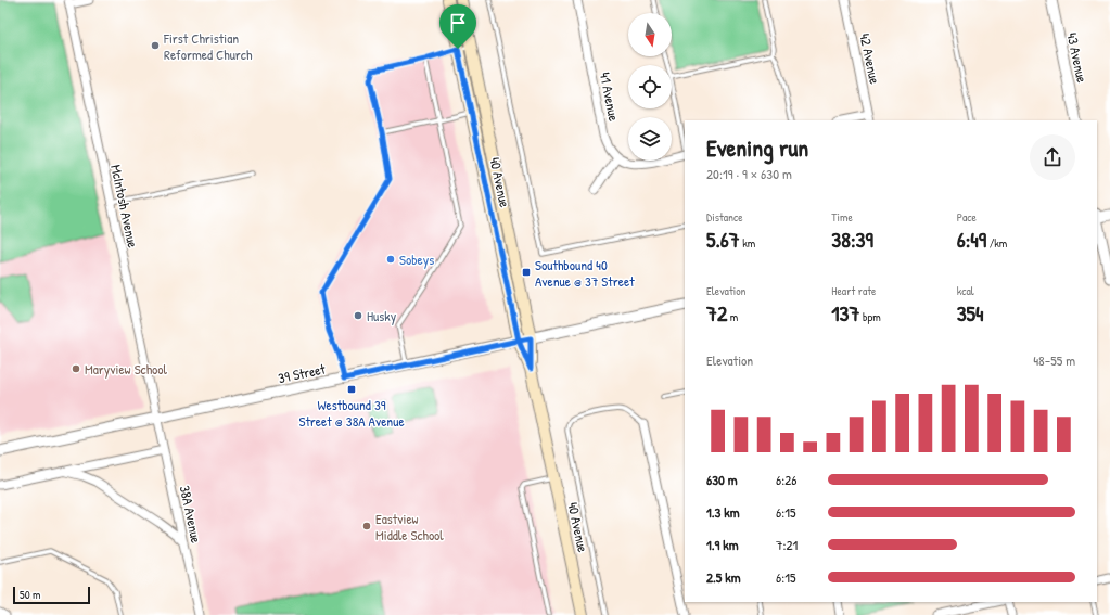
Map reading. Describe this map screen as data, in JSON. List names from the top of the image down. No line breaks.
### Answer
{"streets":{"main road":["40 Avenue"],"street":["43 Avenue","42 Avenue","41 Avenue","McIntosh Avenue","39 Street","38A Avenue"]},"crossings":[["40 Avenue","39 Street"],["McIntosh Avenue","39 Street"],["McIntosh Avenue","38A Avenue"],["39 Street","38A Avenue"]],"places":{"other":["First Christian Reformed Church","Sobeys","Husky","Maryview School","Eastview Middle School"],"transit":["Southbound 40 Avenue @ 37 Street","Westbound 39 Street @ 38A Avenue"]},"scale_bar":"50 m","north":"bottom","page":{"heading":["Evening run","20:19 · 9 × 630 m"],"stats":[["Distance","5.67 km"],["Time","38:39"],["Pace","6:49 /km"],["Elevation","72 m"],["Heart rate","137 bpm"],["kcal","354"]],"chart":["Elevation","48–55 m"],"list":[{"name":"630 m","note":"6:26"},{"name":"1.3 km","note":"6:15"},{"name":"1.9 km","note":"7:21"},{"name":"2.5 km","note":"6:15"}],"scale":"50 m"}}
